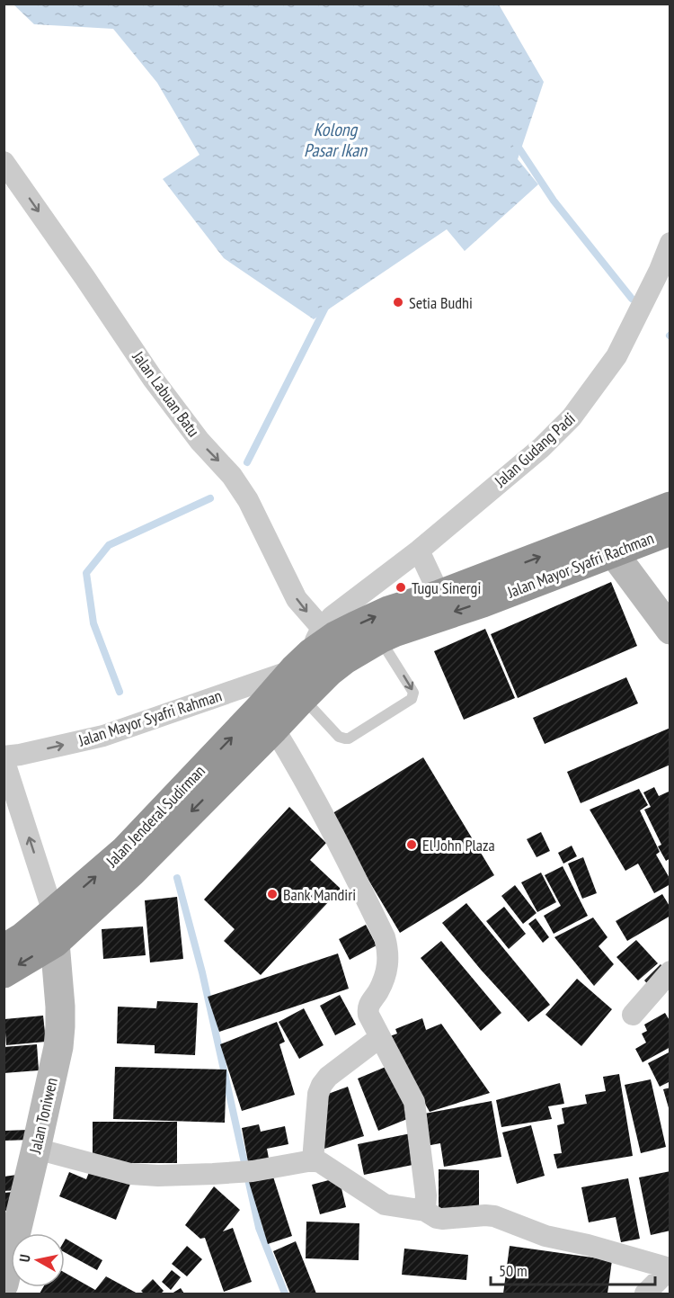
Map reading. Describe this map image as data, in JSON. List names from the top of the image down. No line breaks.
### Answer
{"streets":{"highway":["Jalan Mayor Syafri Rachman","Jalan Jenderal Sudirman"],"main road":["Jalan Toniwen"],"street":["Jalan Labuan Batu","Jalan Gudang Padi","Jalan Mayor Syafri Rahman"]},"crossings":[["Jalan Labuan Batu","Jalan Gudang Padi"],["Jalan Labuan Batu","Jalan Mayor Syafri Rachman"],["Jalan Labuan Batu","Jalan Mayor Syafri Rahman"],["Jalan Labuan Batu","Jalan Jenderal Sudirman"],["Jalan Gudang Padi","Jalan Mayor Syafri Rachman"],["Jalan Gudang Padi","Jalan Mayor Syafri Rahman"],["Jalan Gudang Padi","Jalan Jenderal Sudirman"],["Jalan Mayor Syafri Rachman","Jalan Mayor Syafri Rahman"],["Jalan Mayor Syafri Rachman","Jalan Jenderal Sudirman"],["Jalan Mayor Syafri Rahman","Jalan Jenderal Sudirman"],["Jalan Jenderal Sudirman","Jalan Toniwen"]],"one_way":["Jalan Labuan Batu","Jalan Mayor Syafri Rahman"],"water":["Kolong Pasar Ikan"],"places":["Setia Budhi","Tugu Sinergi","El John Plaza","Bank Mandiri"],"scale_bar":"50 m","north":"left"}
